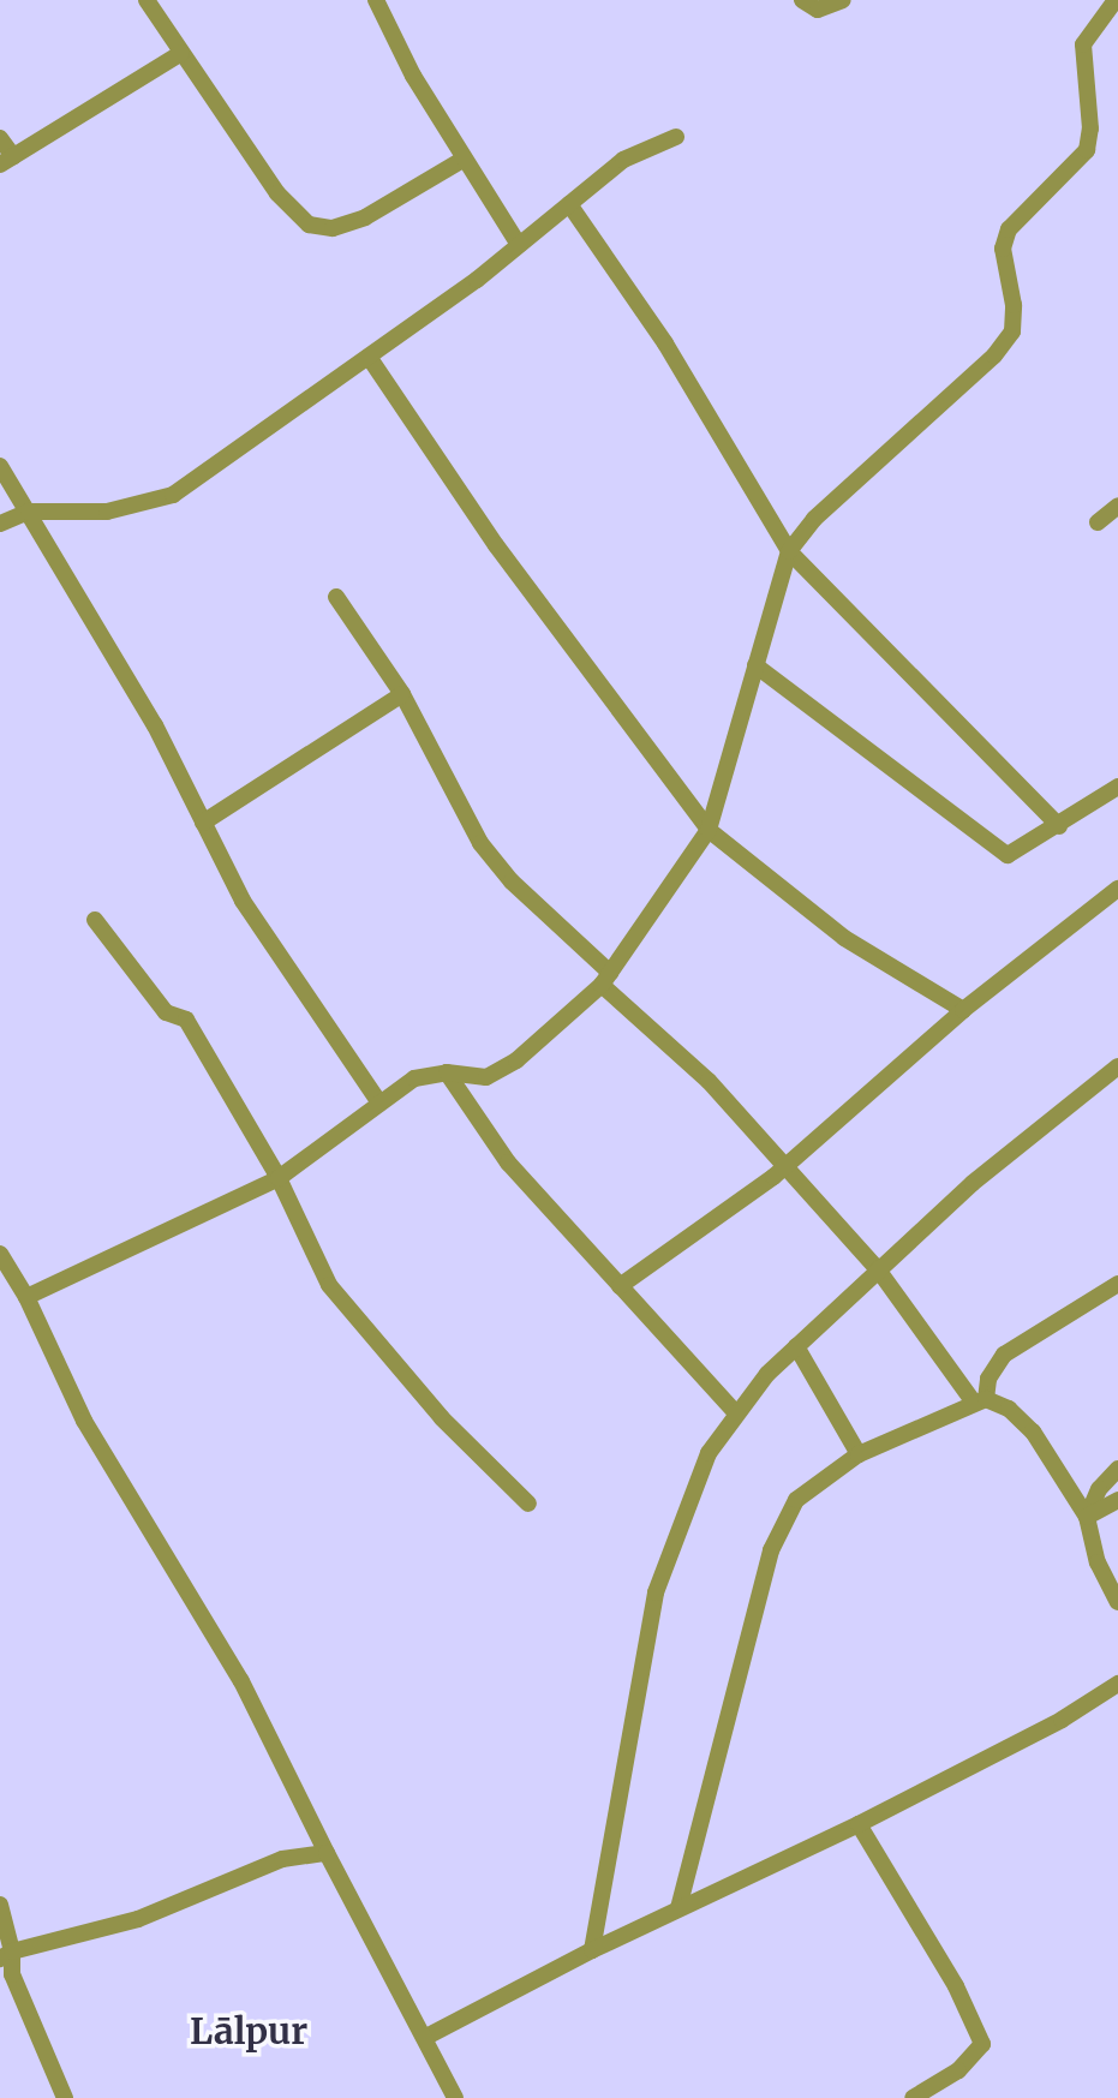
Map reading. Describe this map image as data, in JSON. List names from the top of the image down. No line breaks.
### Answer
{"districts":["Lālpur"]}
